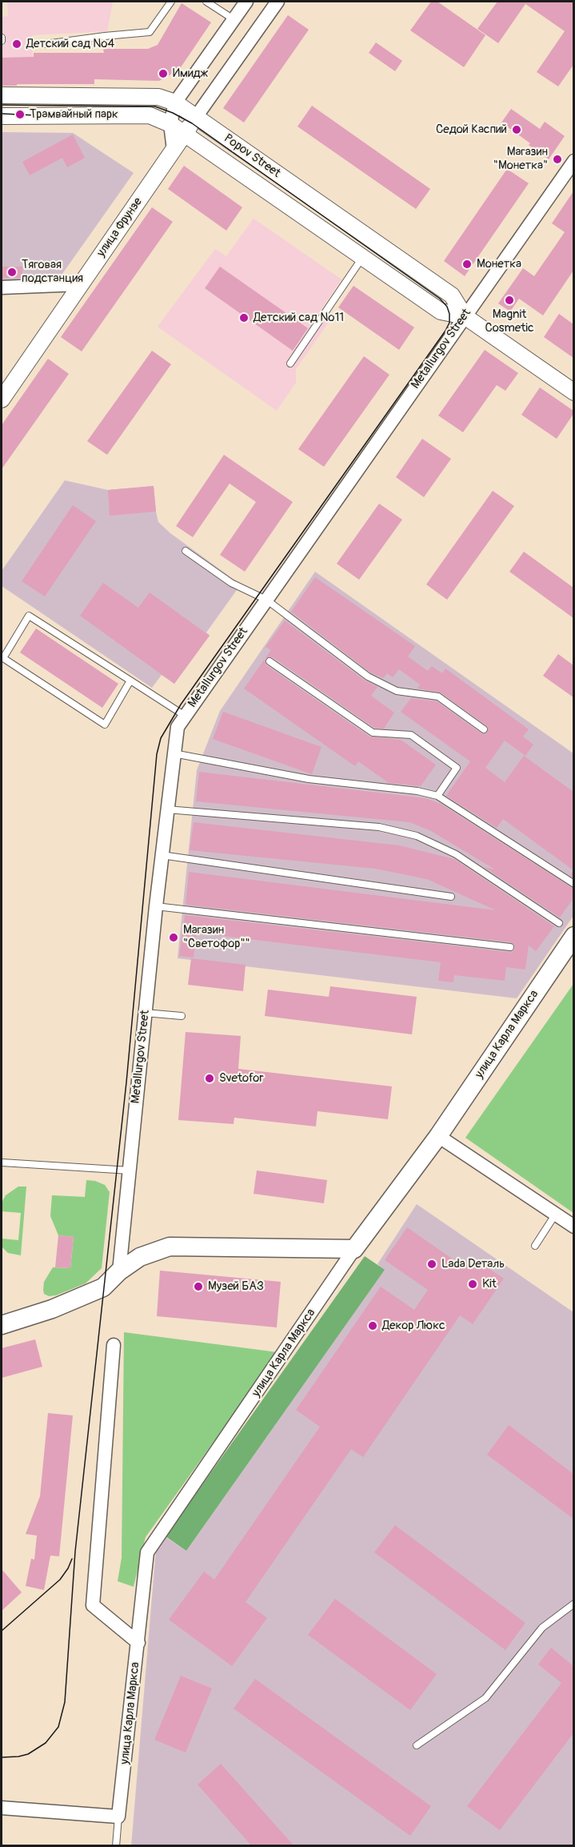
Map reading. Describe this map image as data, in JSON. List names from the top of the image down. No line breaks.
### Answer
{"streets":{"main road":["улица Карла Маркса"],"street":["Popov Street","улица Фрунзе","Metallurgov Street"]},"crossings":[["Popov Street","улица Фрунзе"],["Popov Street","Metallurgov Street"]],"places":["Детский сад №4","Имидж","Трамвайный парк","Седой Каспий","Магазин \"Монетка\"","Монетка","Тяговая подстанция","Magnit Cosmetic","Детский сад №11","Магазин \"Светофор\"\"","Svetofor","Lada Dеталь","Kit","Музей БАЗ","Декор Люкс"]}
